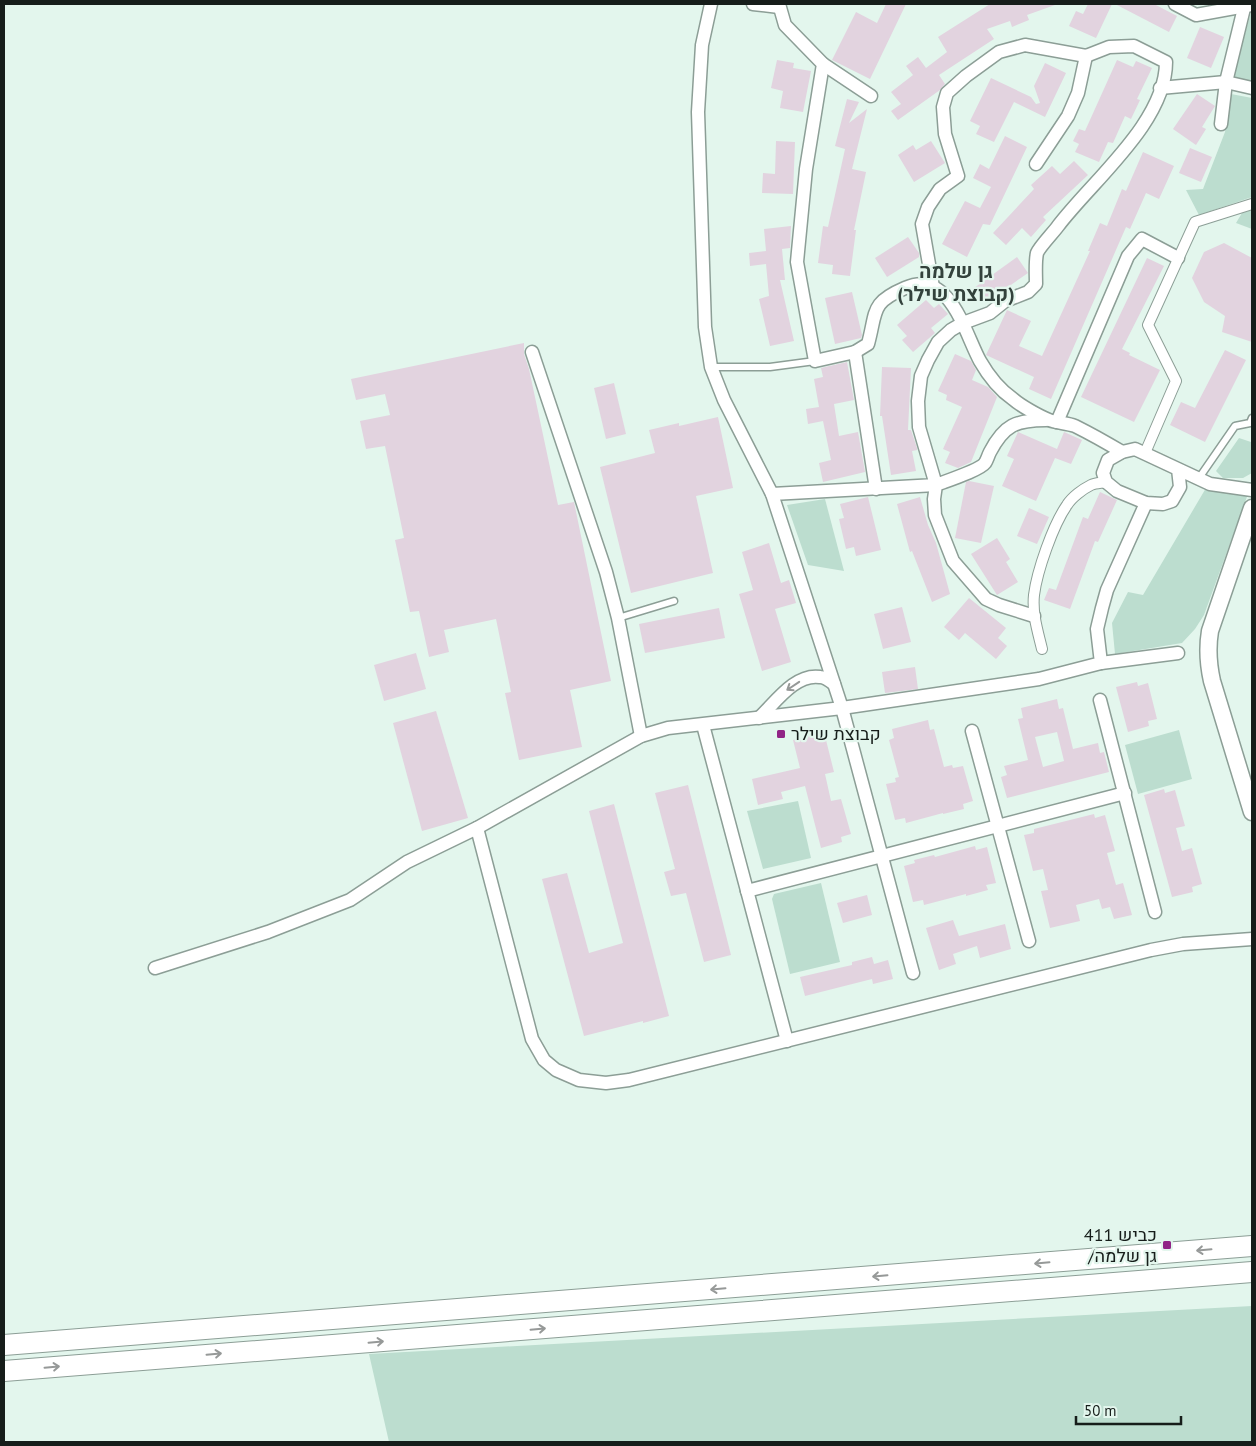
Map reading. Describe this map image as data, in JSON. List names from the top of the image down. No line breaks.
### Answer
{"districts":["גן שלמה (קבוצת שילר)"],"places":{"transit":["קבוצת שילר","כביש 411 /גן שלמה"]},"scale_bar":"50 m"}
